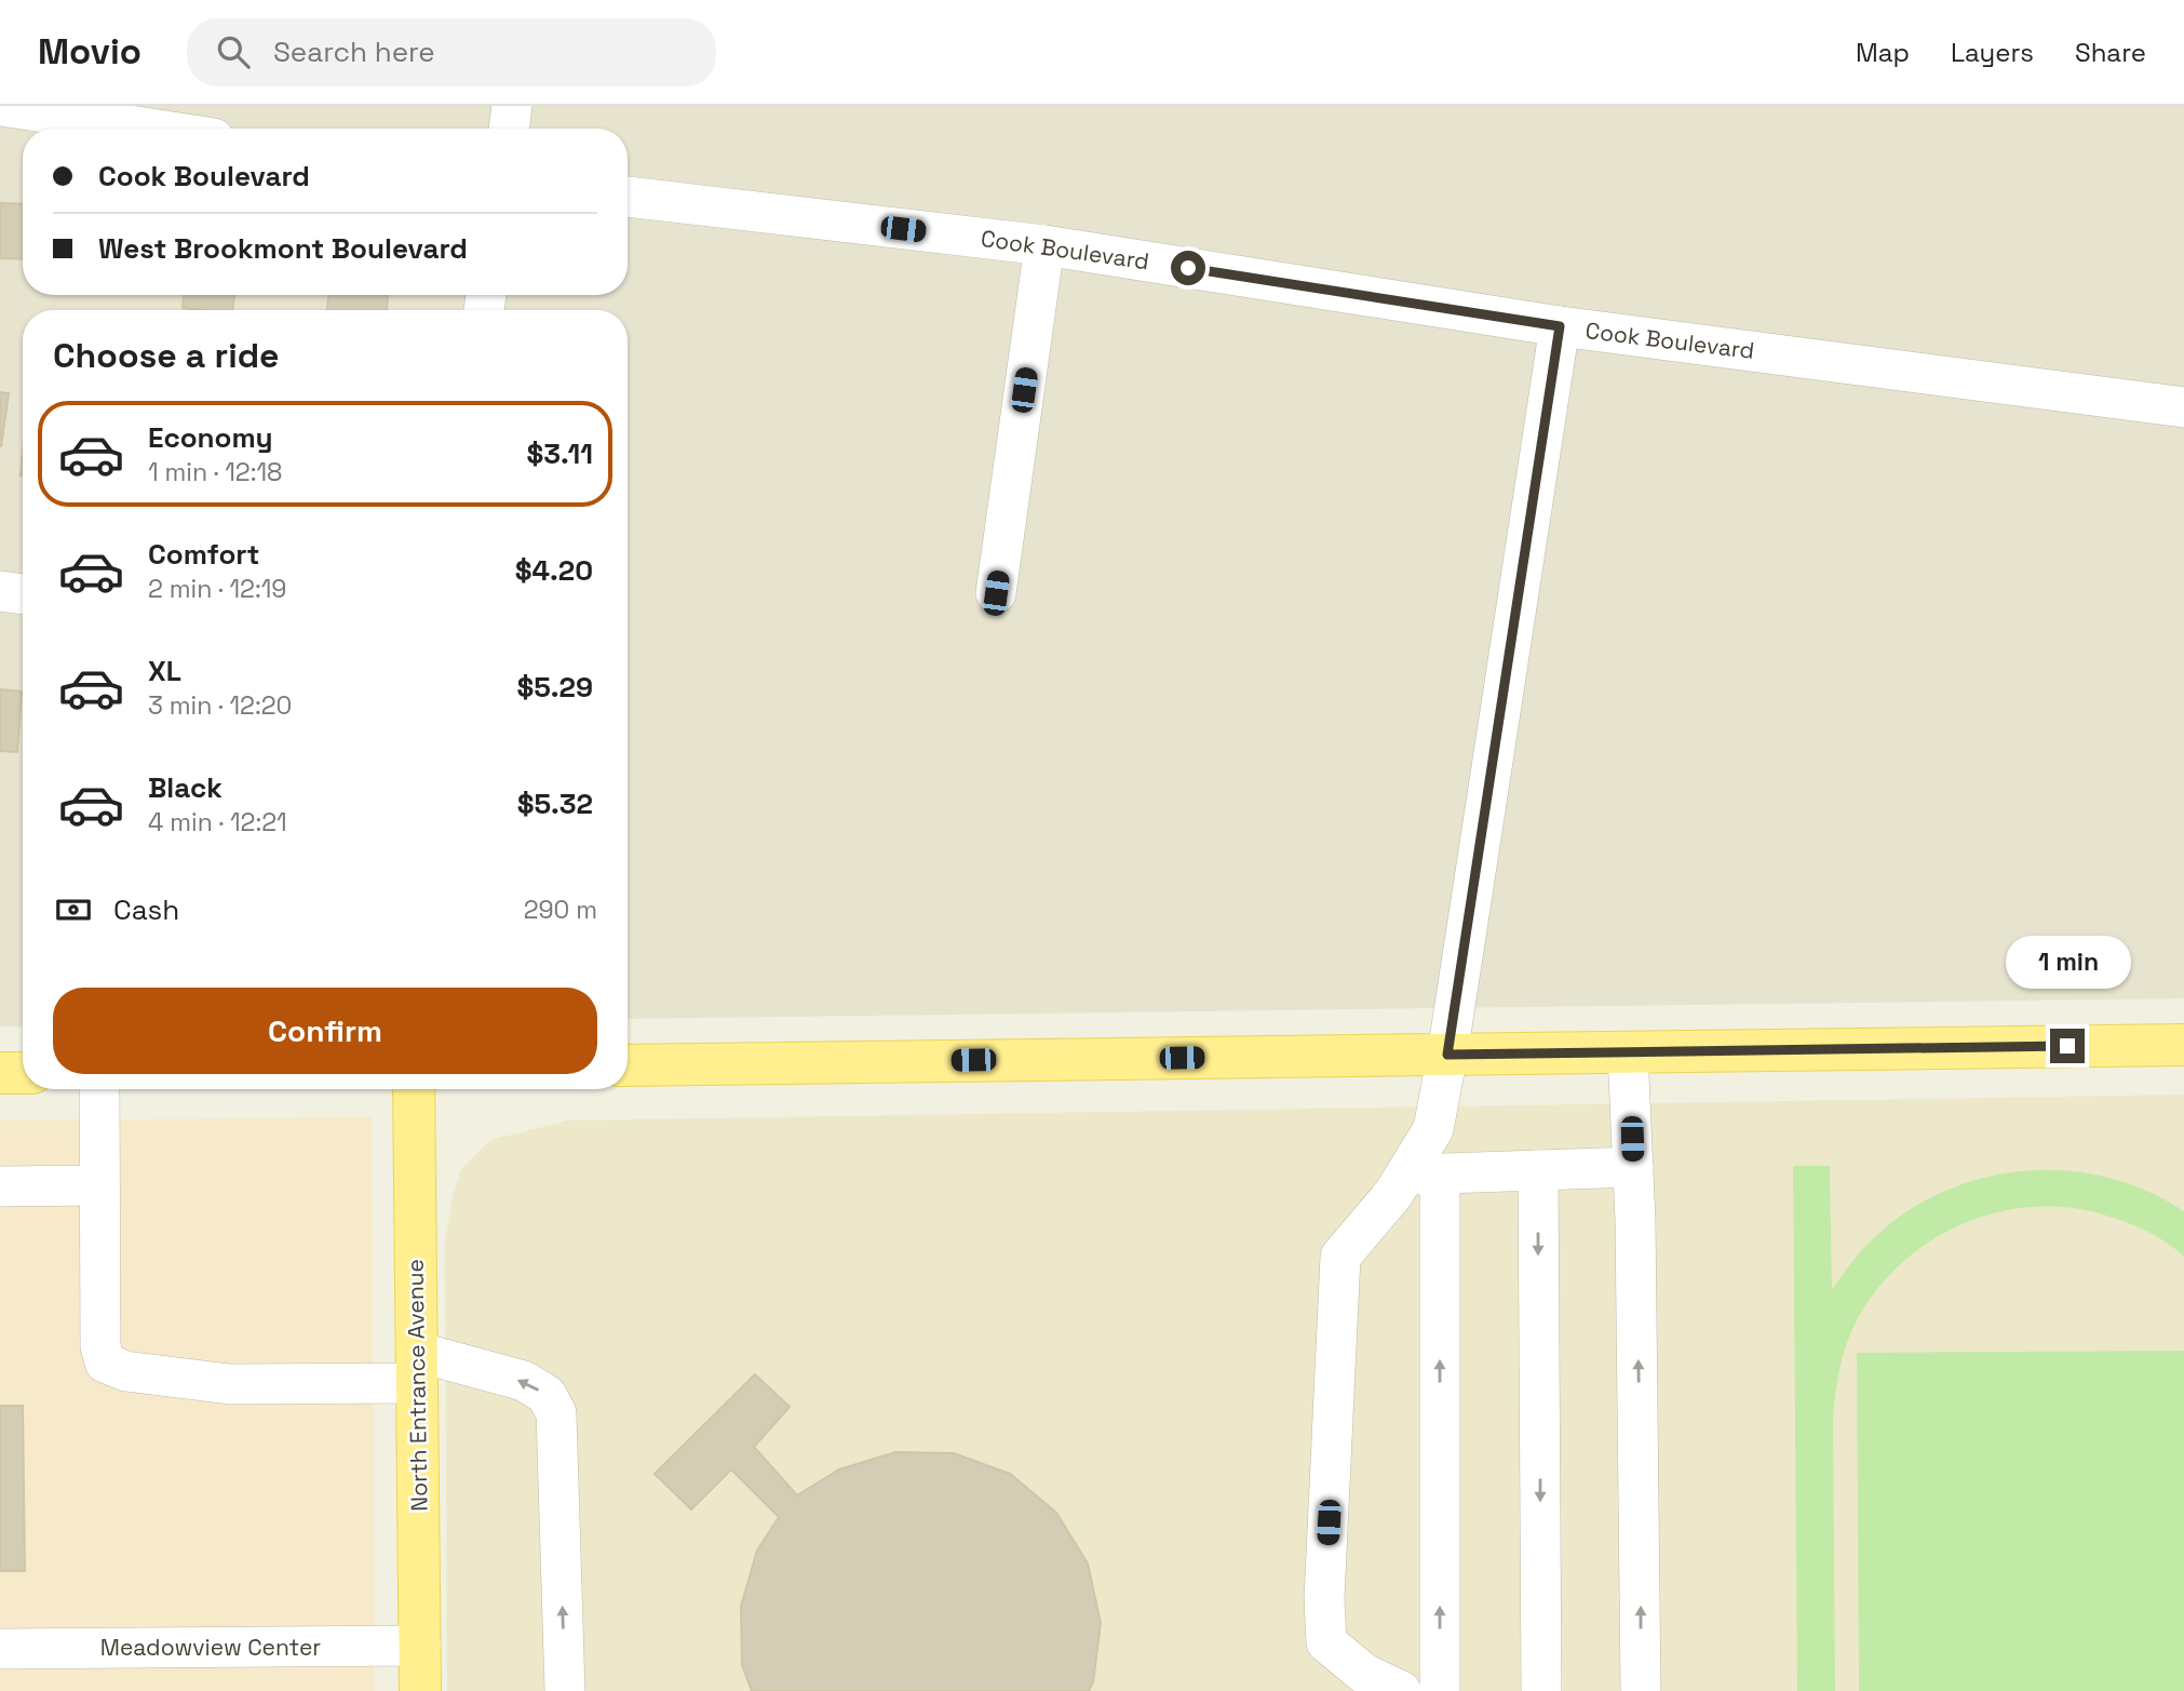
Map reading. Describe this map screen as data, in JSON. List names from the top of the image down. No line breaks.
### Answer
{"streets":{"main road":["North Entrance Avenue"],"street":["Cook Boulevard","Meadowview Center"]},"crossings":[["North Entrance Avenue","Meadowview Center"]],"page":{"header":"Movio","search":"Search here","nav":["Map","Layers","Share"],"banner":["Cook Boulevard","West Brookmont Boulevard"],"heading":"Choose a ride","list":[{"name":"Economy","note":"1 min · 12:18","value":"$3.11"},{"name":"Comfort","note":"2 min · 12:19","value":"$4.20"},{"name":"XL","note":"3 min · 12:20","value":"$5.29"},{"name":"Black","note":"4 min · 12:21","value":"$5.32"}],"pay":["Cash","290 m"],"bubble":"1 min","buttons":"Confirm"}}
